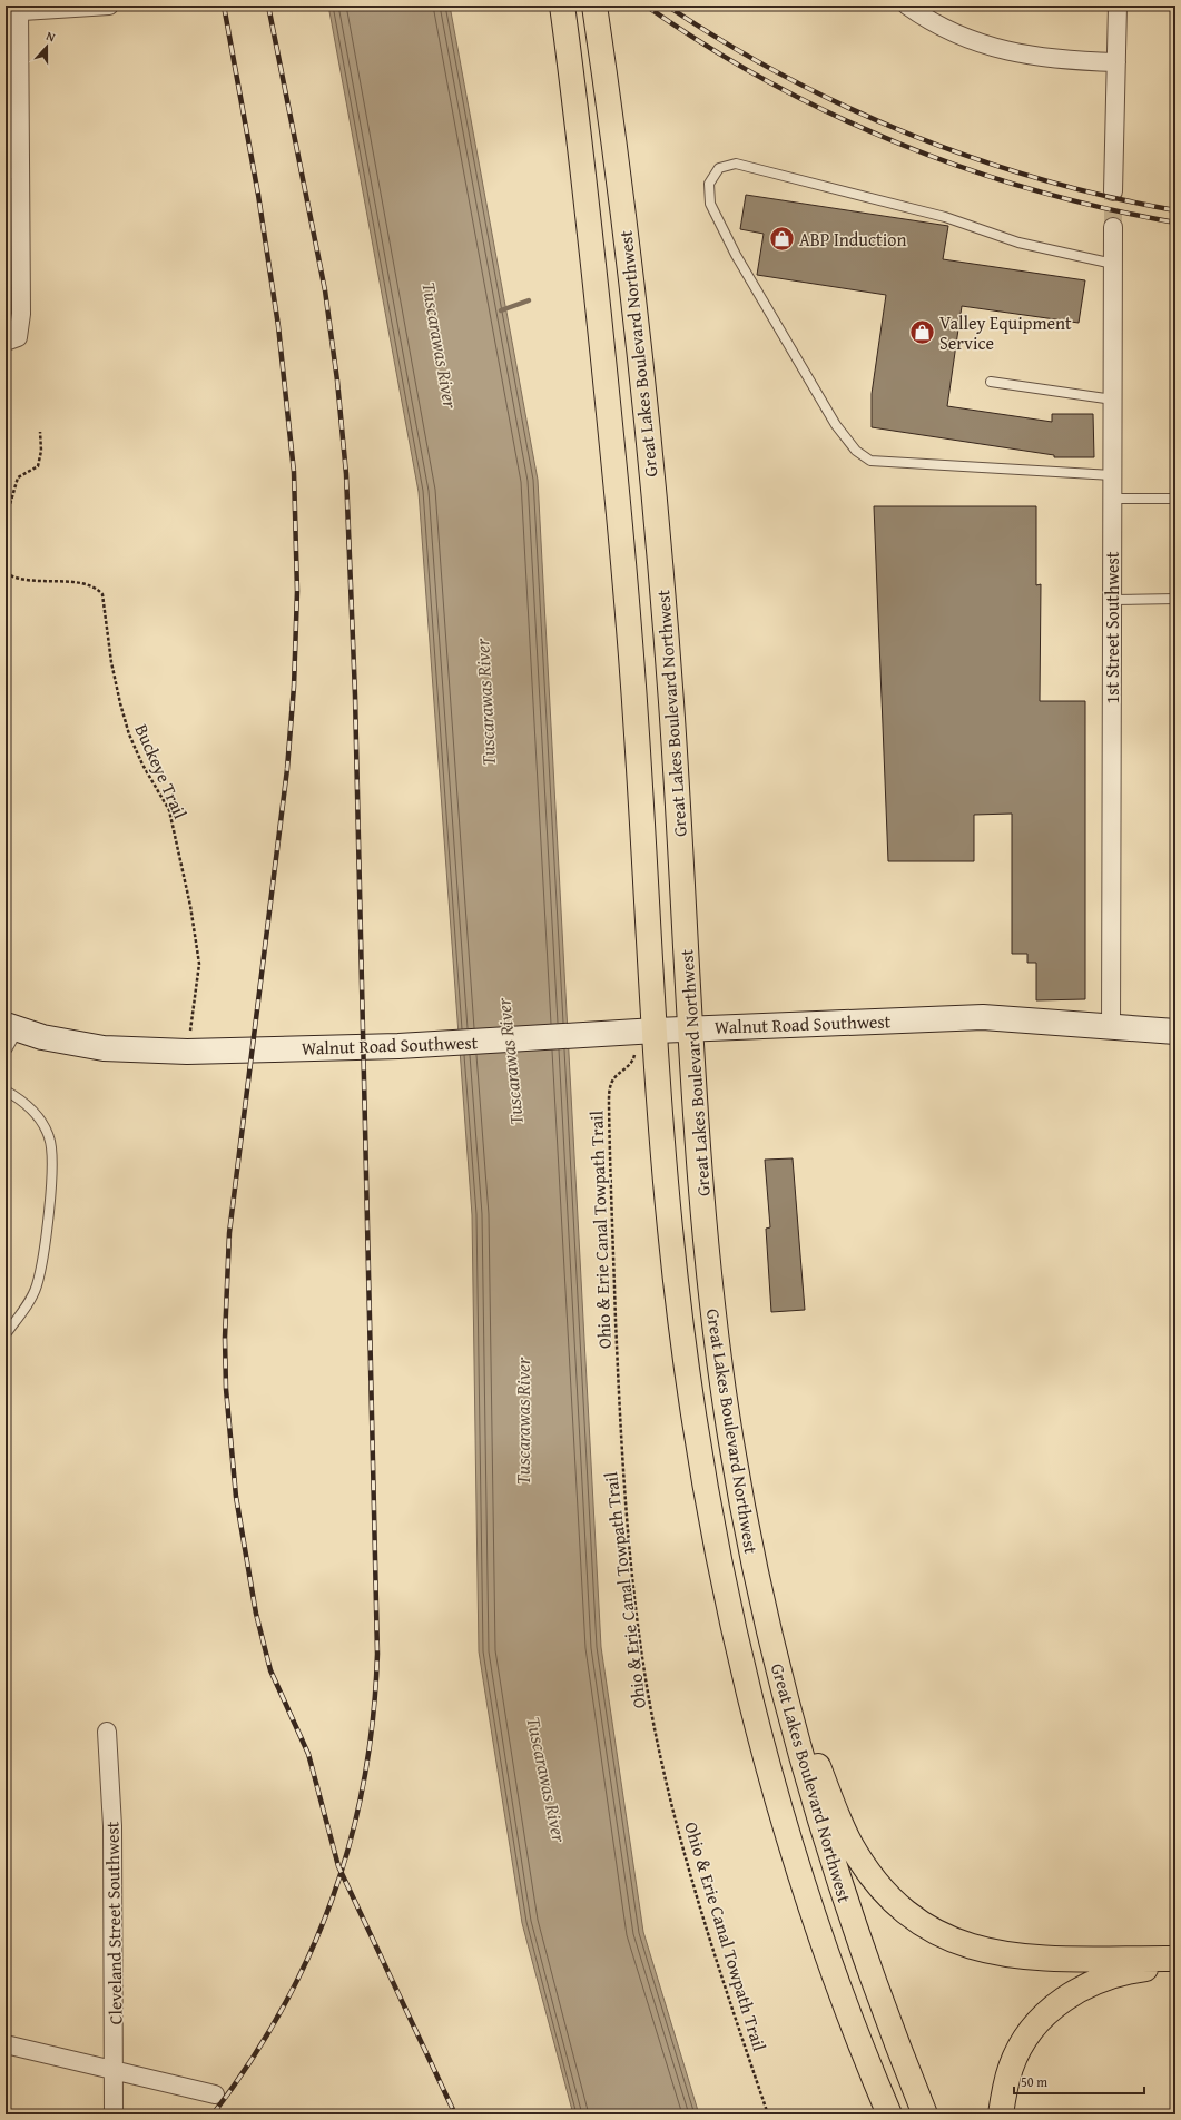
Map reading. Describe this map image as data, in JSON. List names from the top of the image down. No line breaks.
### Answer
{"streets":{"highway":["Great Lakes Boulevard Northwest"],"street":["1st Street Southwest","Walnut Road Southwest","Cleveland Street Southwest"],"path":["Buckeye Trail","Ohio & Erie Canal Towpath Trail"]},"crossings":[["Great Lakes Boulevard Northwest","Walnut Road Southwest"],["1st Street Southwest","Walnut Road Southwest"]],"water":["Tuscarawas River"],"places":{"shop":["ABP Induction","Valley Equipment Service"]},"scale_bar":"50 m","north":"top"}
